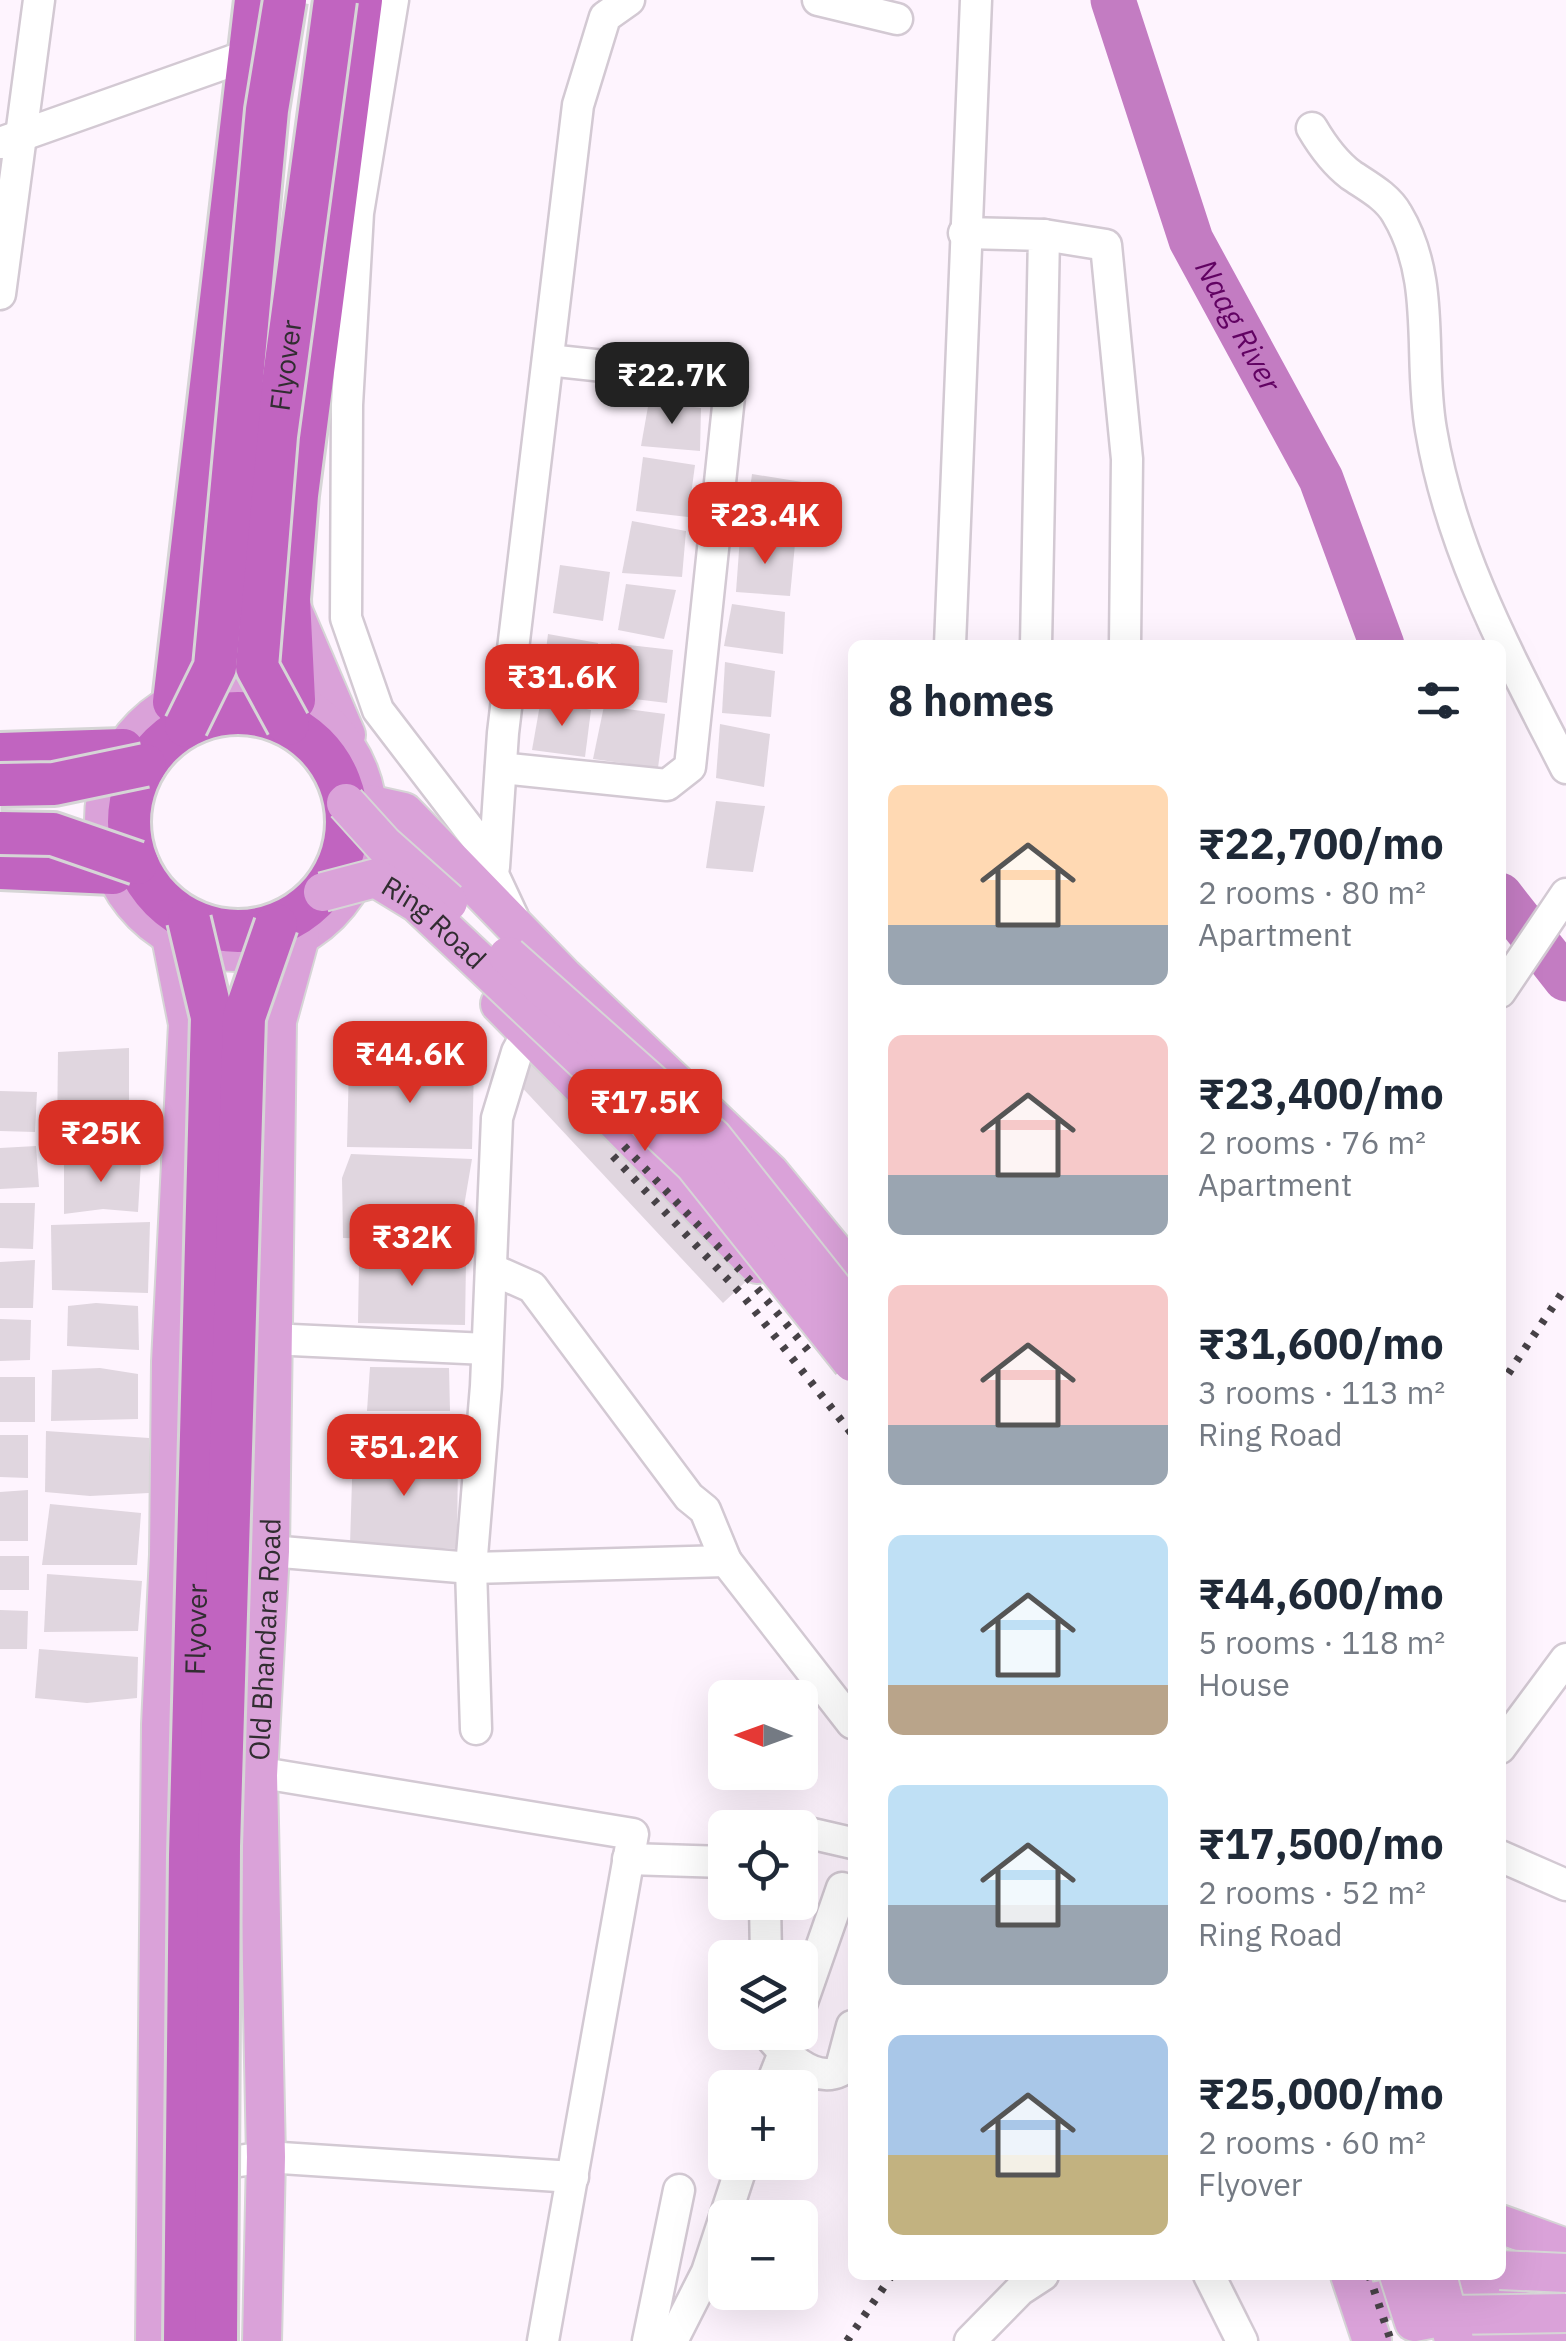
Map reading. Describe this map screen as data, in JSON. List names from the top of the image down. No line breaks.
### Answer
{"streets":{"highway":["Flyover"],"main road":["Ring Road","Old Bhandara Road"]},"crossings":[["Flyover","Ring Road"],["Flyover","Old Bhandara Road"],["Ring Road","Old Bhandara Road"]],"water":["Naag River"],"north":"left","page":{"price":["₹22.7K","₹23.4K","₹31.6K","₹44.6K","₹17.5K","₹25K","₹32K","₹51.2K"],"heading":"8 homes","list":[{"name":"₹22,700/mo","note":"2 rooms · 80 m² · Apartment"},{"name":"₹23,400/mo","note":"2 rooms · 76 m² · Apartment"},{"name":"₹31,600/mo","note":"3 rooms · 113 m² · Ring Road"},{"name":"₹44,600/mo","note":"5 rooms · 118 m² · House"},{"name":"₹17,500/mo","note":"2 rooms · 52 m² · Ring Road"},{"name":"₹25,000/mo","note":"2 rooms · 60 m² · Flyover"}],"map_buttons":["+","−"]}}
